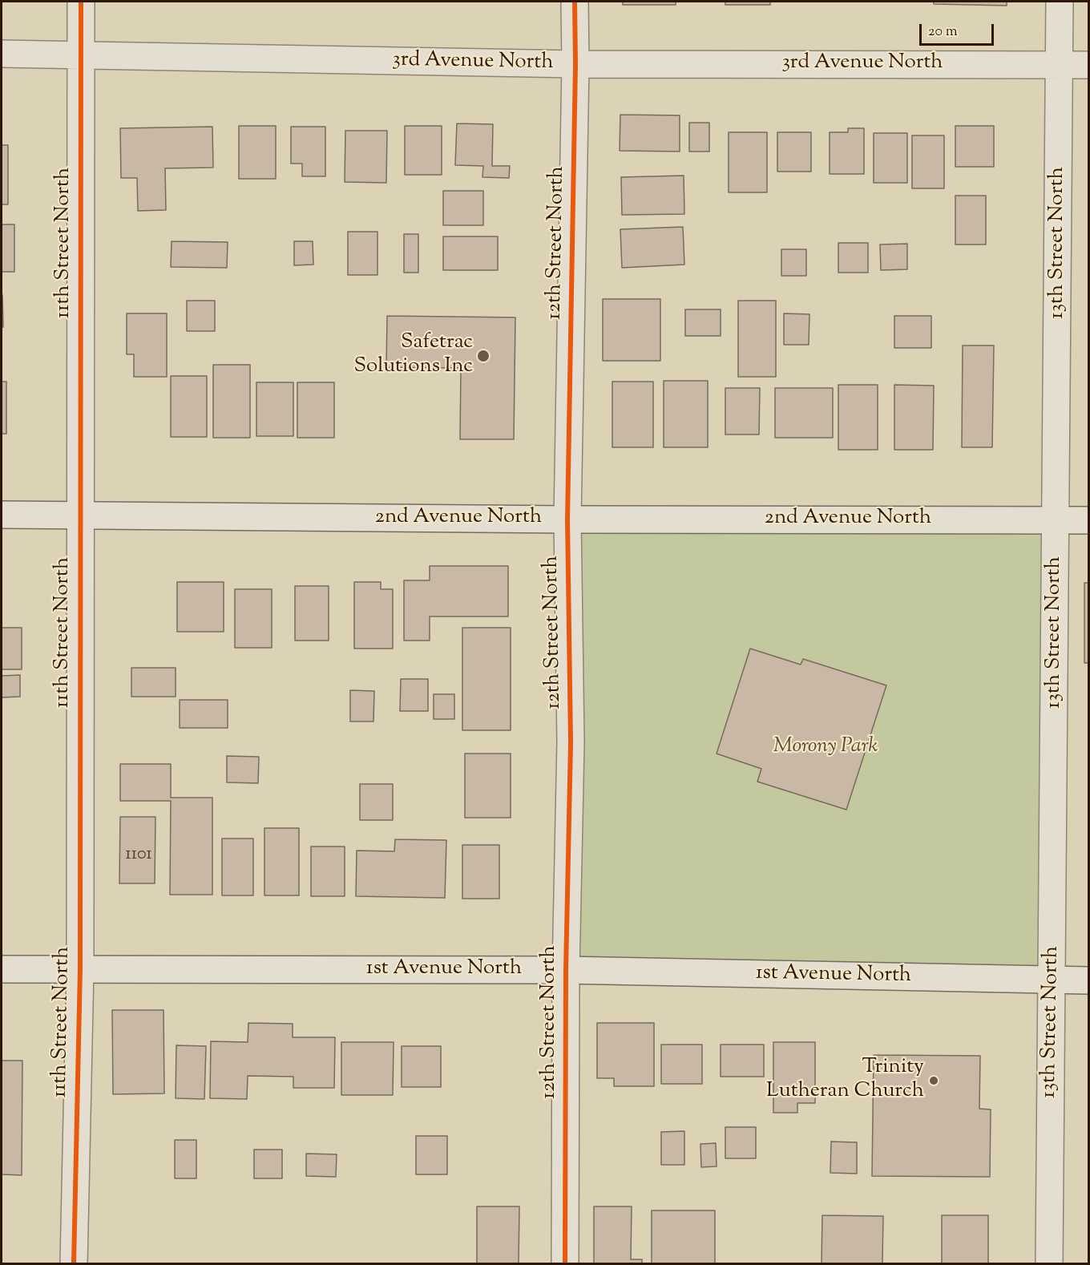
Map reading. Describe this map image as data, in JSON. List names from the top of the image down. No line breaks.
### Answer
{"streets":{"street":["3rd Avenue North","11th Street North","12th Street North","13th Street North","2nd Avenue North","1st Avenue North"]},"crossings":[["3rd Avenue North","11th Street North"],["3rd Avenue North","12th Street North"],["3rd Avenue North","13th Street North"],["11th Street North","2nd Avenue North"],["11th Street North","1st Avenue North"],["12th Street North","2nd Avenue North"],["12th Street North","1st Avenue North"],["13th Street North","2nd Avenue North"],["13th Street North","1st Avenue North"]],"parks":["Morony Park"],"places":["Safetrac Solutions Inc","Trinity Lutheran Church"],"house_numbers":["1101"],"scale_bar":"20 m"}
